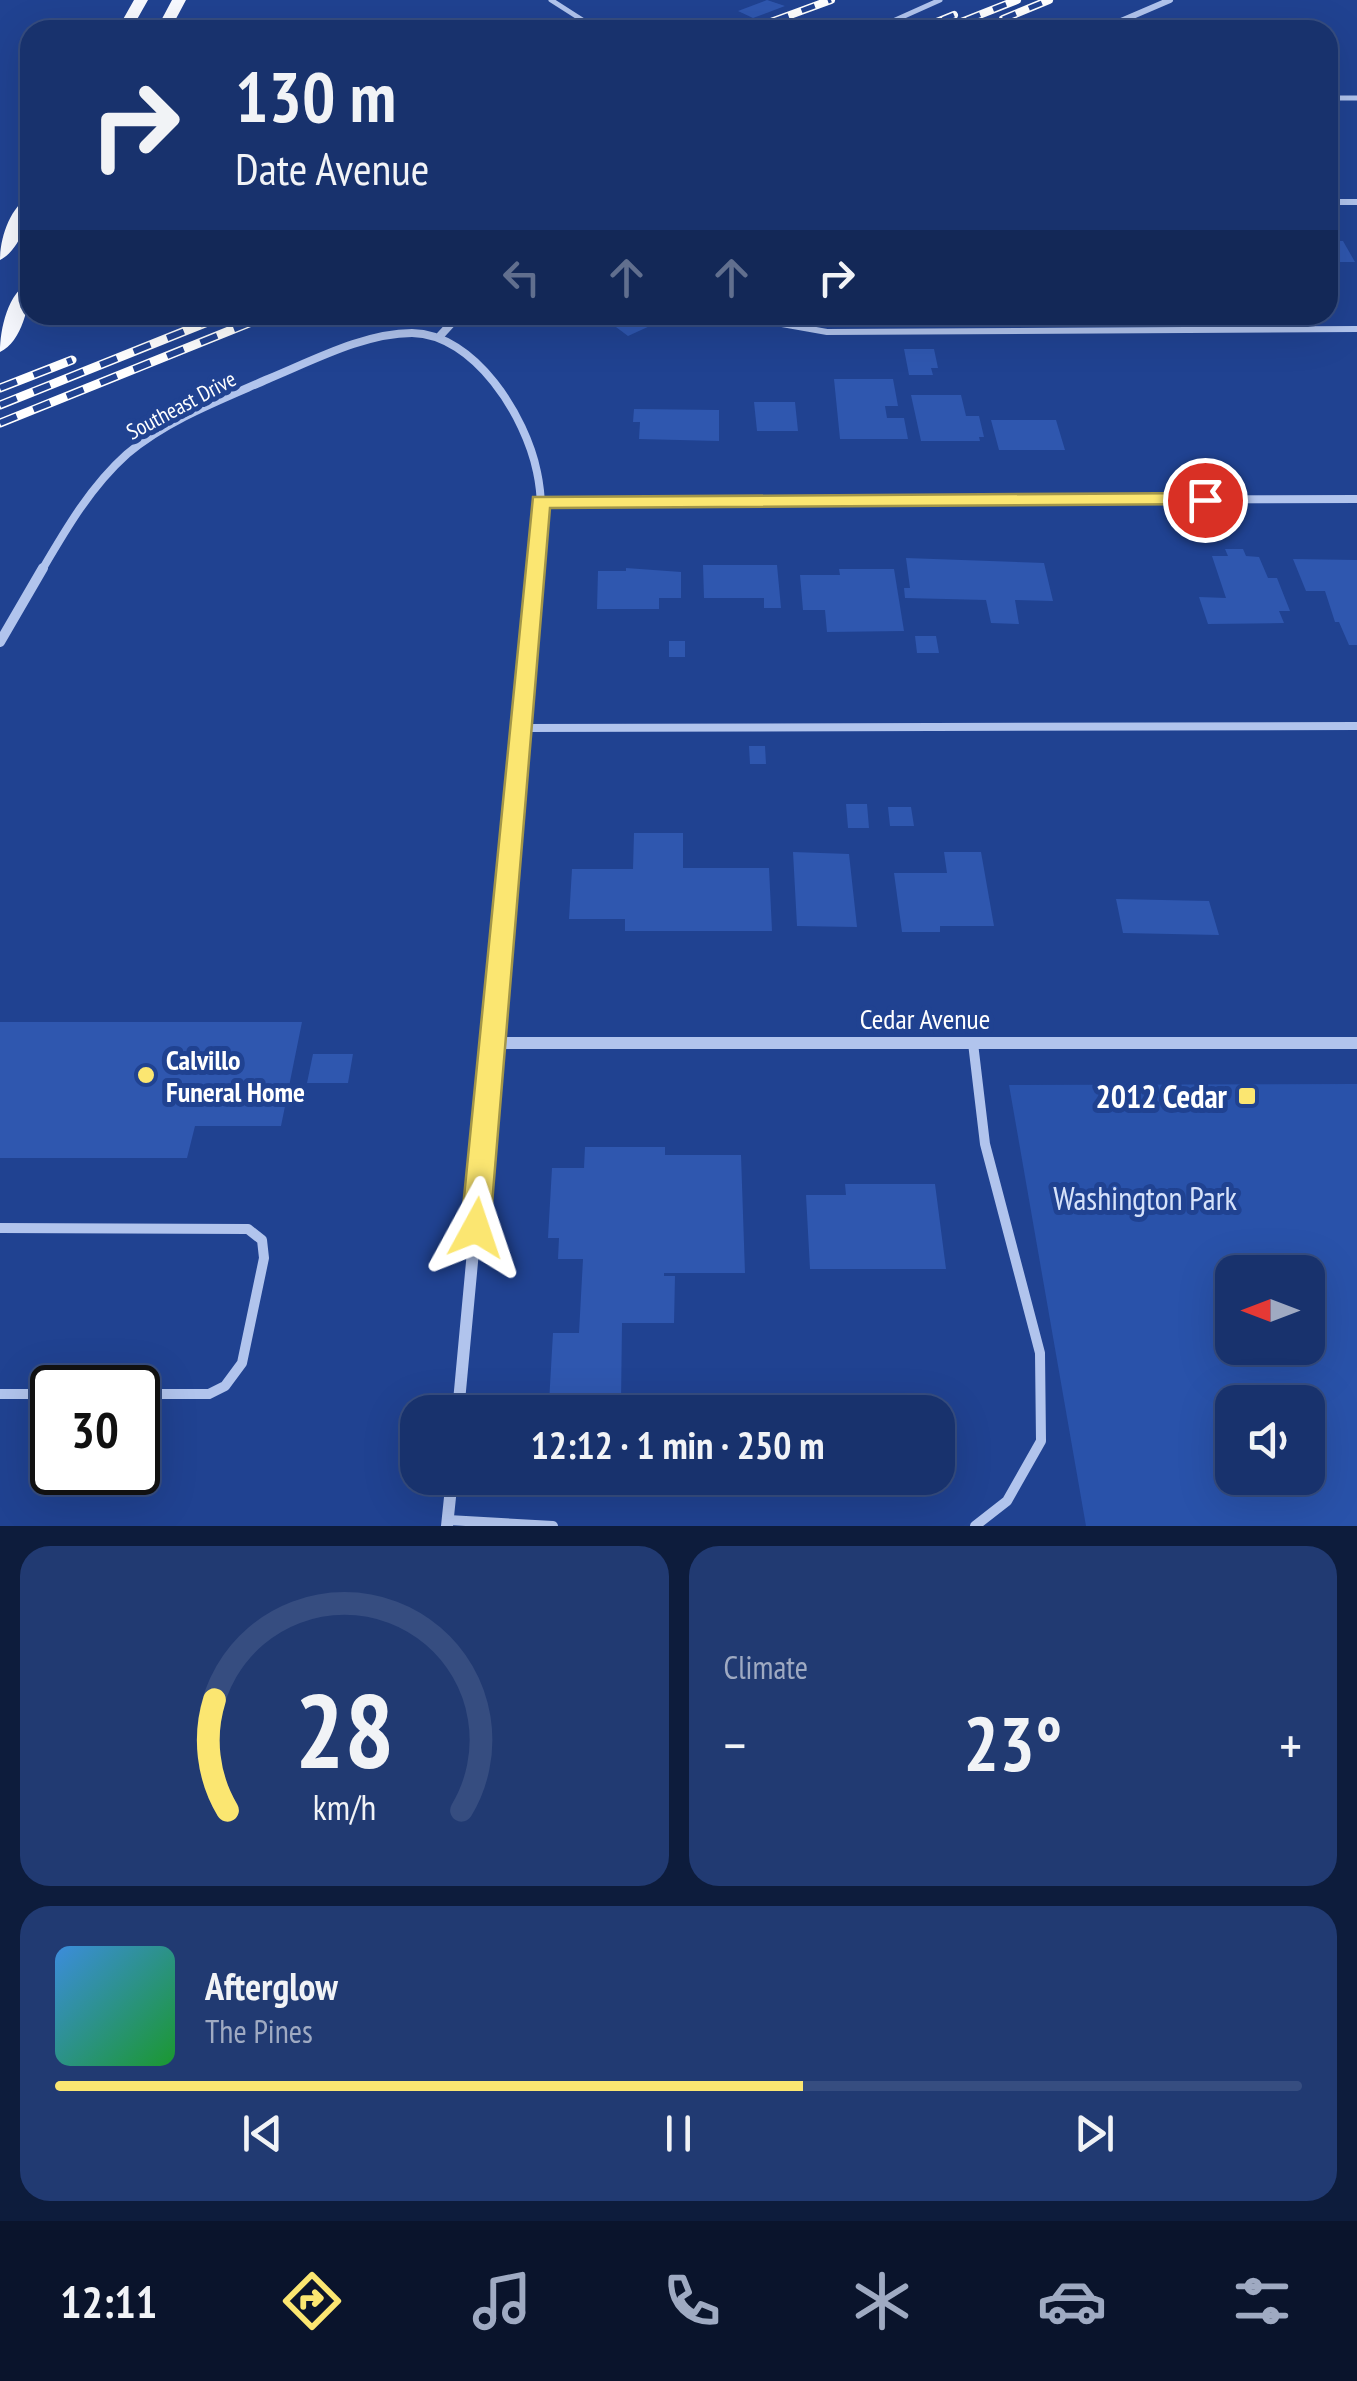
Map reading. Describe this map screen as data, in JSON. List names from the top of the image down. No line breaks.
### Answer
{"streets":{"street":["Southeast Drive","Cedar Avenue"]},"parks":["Washington Park"],"places":{"other":["Calvillo Funeral Home"],"transit":["2012 Cedar"]},"north":"left","page":{"turn":["130 m","Date Avenue"],"limit":"30","trip":"12:12 · 1 min · 250 m","tile":"Climate","heat":["−","23°","+"],"song":["Afterglow","The Pines"],"tabs":"12:11","gauge":["28","km/h"]}}
